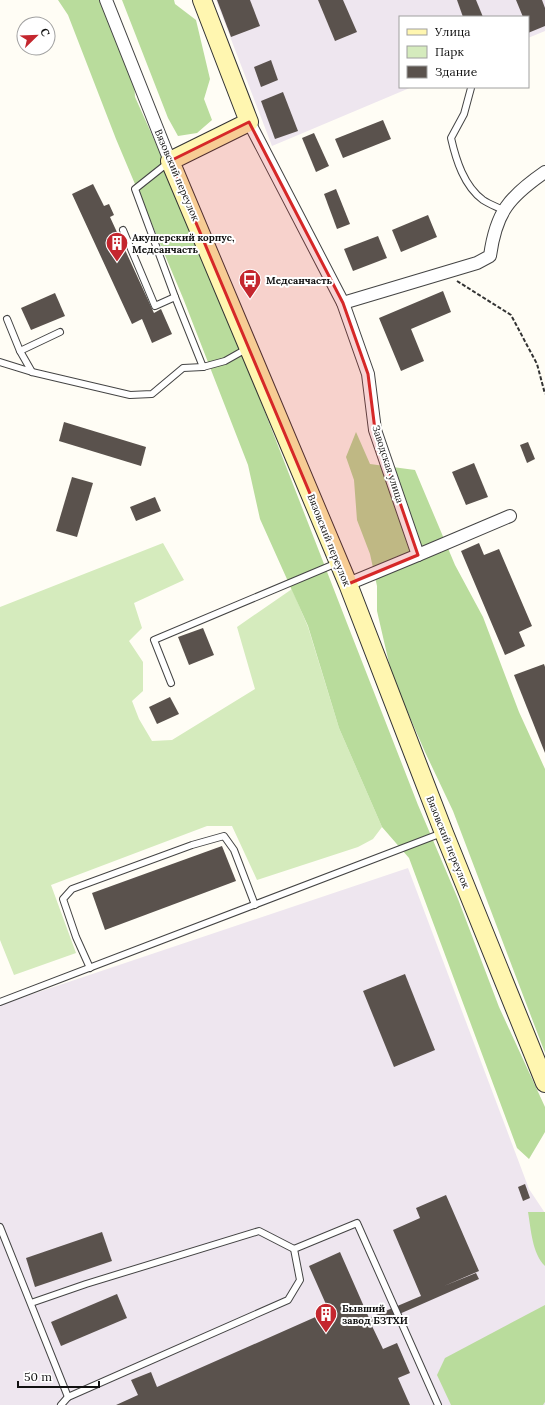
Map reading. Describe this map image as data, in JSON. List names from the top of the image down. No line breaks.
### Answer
{"streets":{"street":["Вязовский переулок","Заводская улица"]},"places":{"building":["Акушерский корпус, Медсанчасть","Бывший завод БЗТХИ"],"bus stop":["Медсанчасть"]},"legend":["Улица","Парк","Здание"],"scale_bar":"50 m","north":"top right"}
